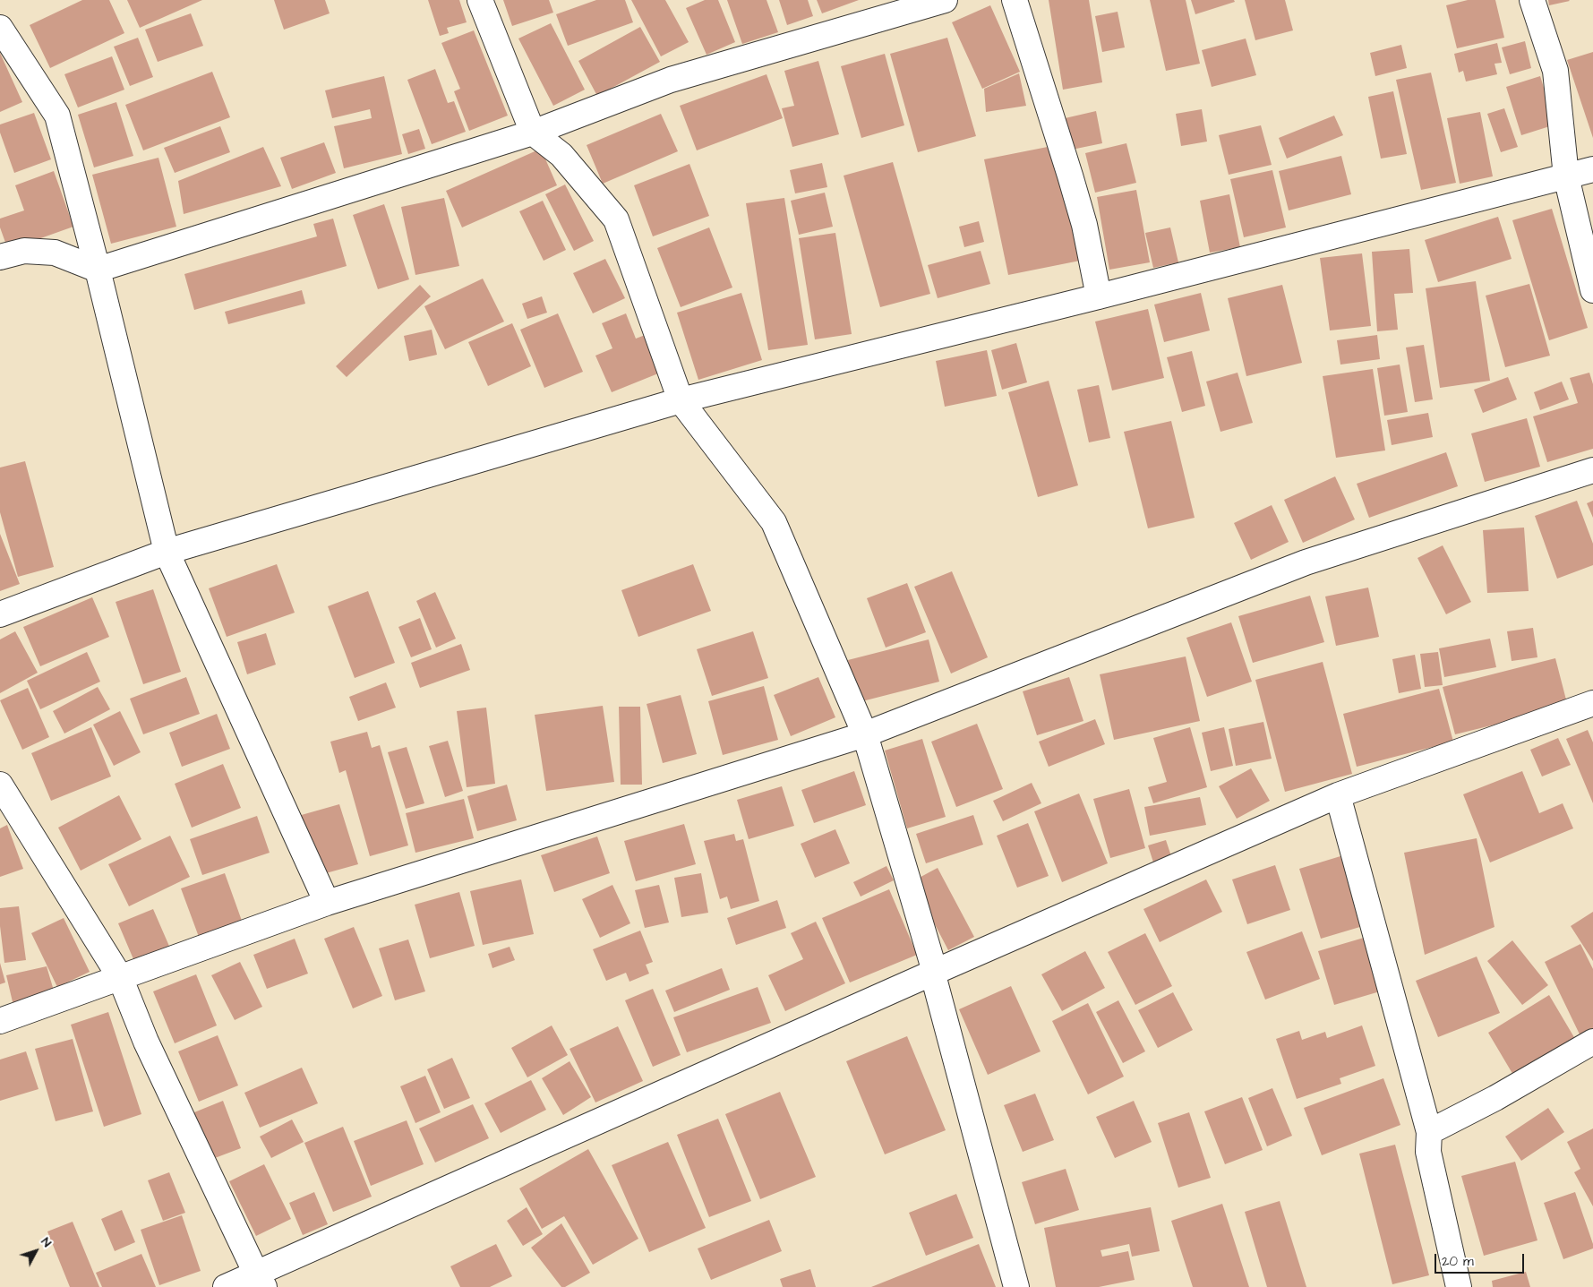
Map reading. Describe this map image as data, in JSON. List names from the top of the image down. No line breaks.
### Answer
{"scale_bar":"20 m","north":"top right"}
